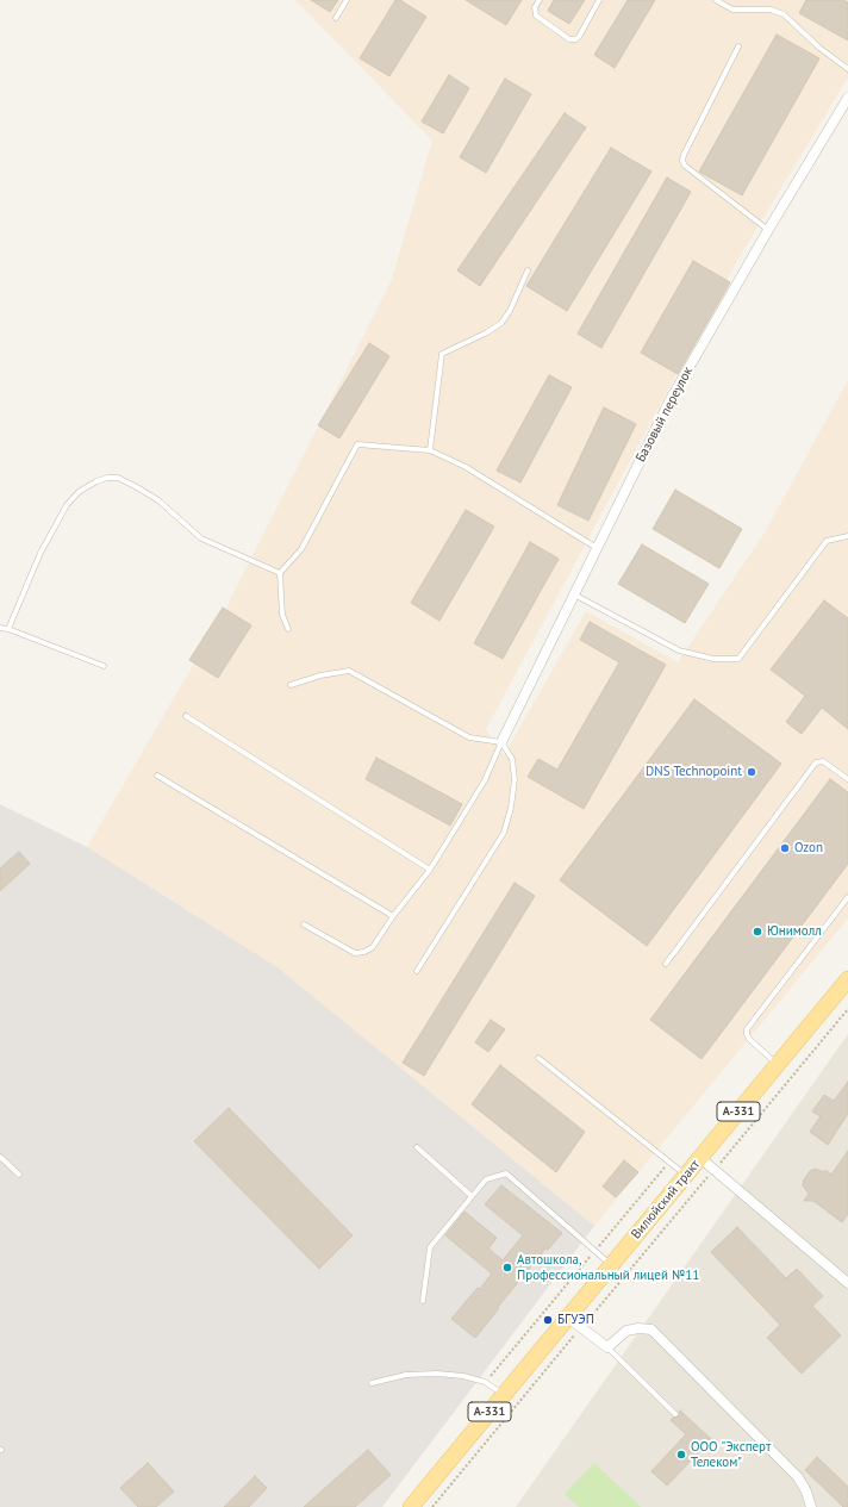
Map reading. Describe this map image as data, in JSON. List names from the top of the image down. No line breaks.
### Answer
{"streets":{"main road":["А-331","Вилюйский тракт"],"street":["Базовый переулок"]},"places":["DNS Technopoint","Ozon","Юнимолл","Автошкола, Профессиональный лицей №11","БГУЭП","ООО \"Эксперт Телеком\""]}
